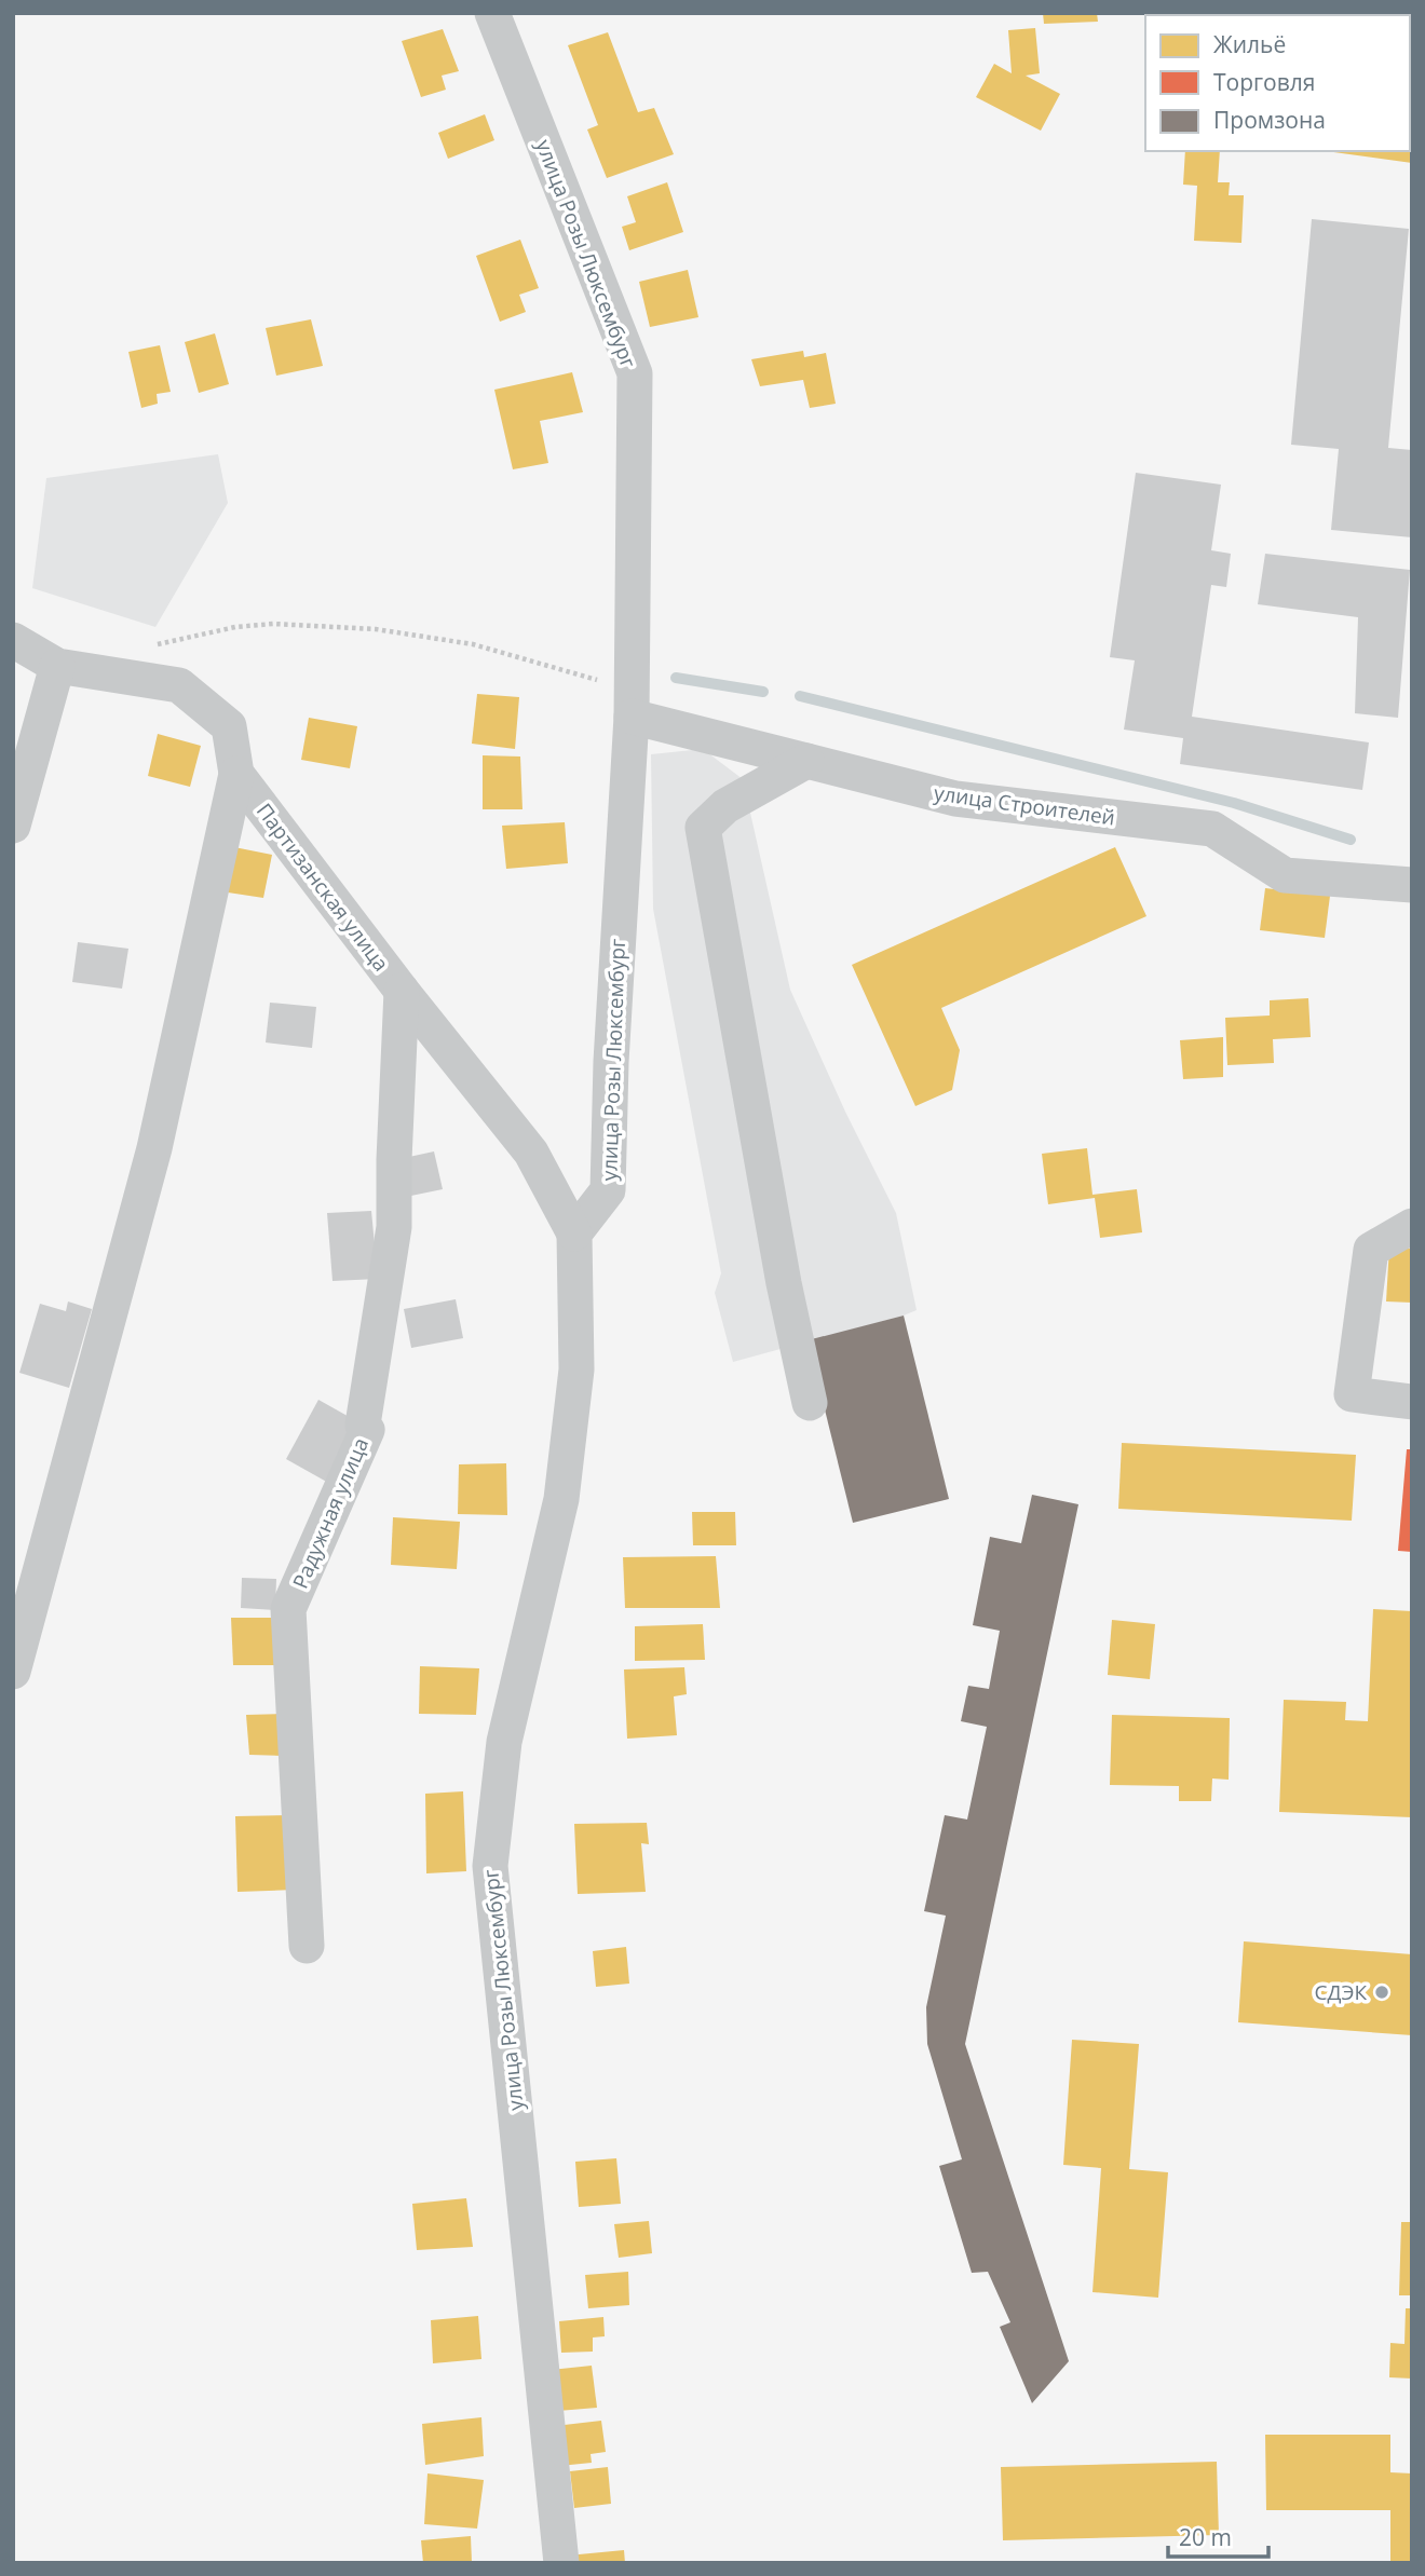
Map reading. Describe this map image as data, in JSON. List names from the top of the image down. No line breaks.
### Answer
{"streets":{"street":["улица Розы Люксембург","улица Строителей","Партизанская улица","Радужная улица"]},"crossings":[["улица Розы Люксембург","улица Строителей"],["улица Розы Люксембург","Партизанская улица"],["Партизанская улица","Радужная улица"]],"places":["СДЭК"],"legend":["Жильё","Торговля","Промзона"],"scale_bar":"20 m"}
